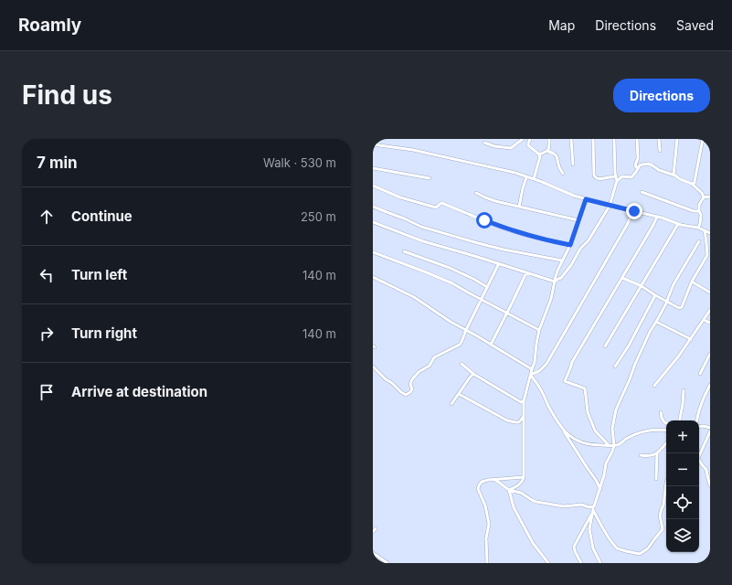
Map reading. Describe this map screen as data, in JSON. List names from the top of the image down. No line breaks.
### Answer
{"page":{"header":"Roamly","nav":["Map","Directions","Saved"],"buttons":"Directions","title":"Find us","heading":["7 min","Walk · 530 m"],"list":[["Continue","250 m"],["Turn left","140 m"],["Turn right","140 m"],"Arrive at destination"],"map_buttons":["+","−"]}}
